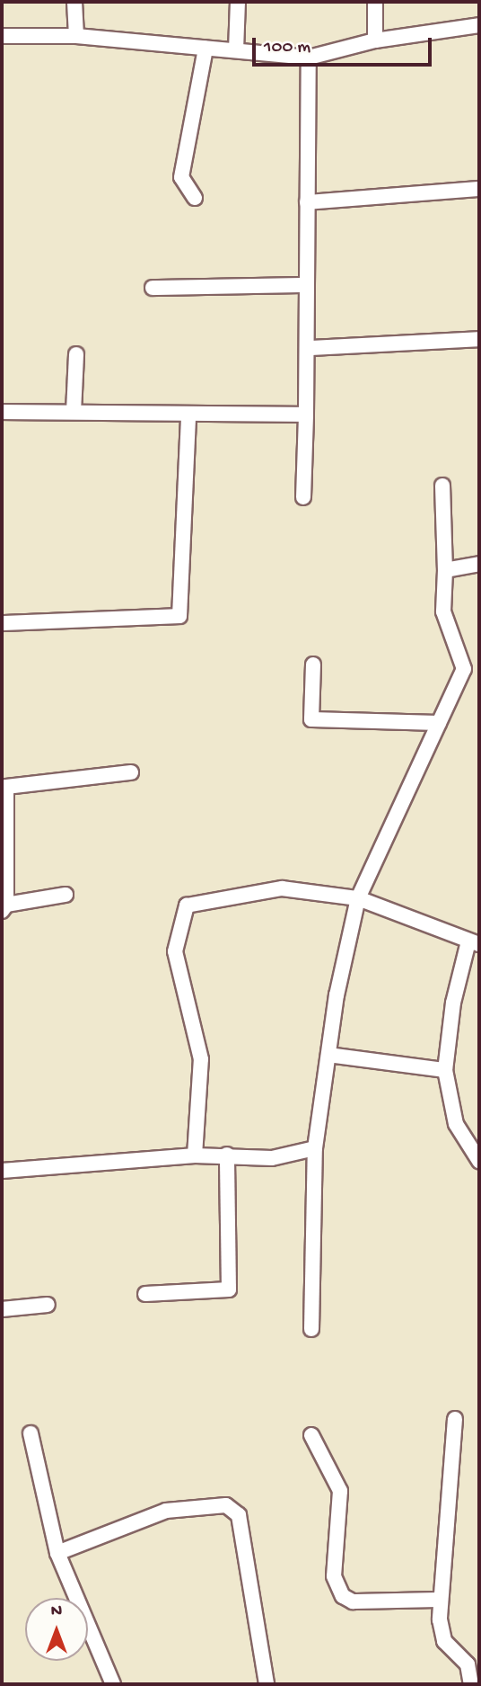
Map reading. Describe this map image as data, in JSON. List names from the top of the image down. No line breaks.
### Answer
{"scale_bar":"100 m","north":"top"}
